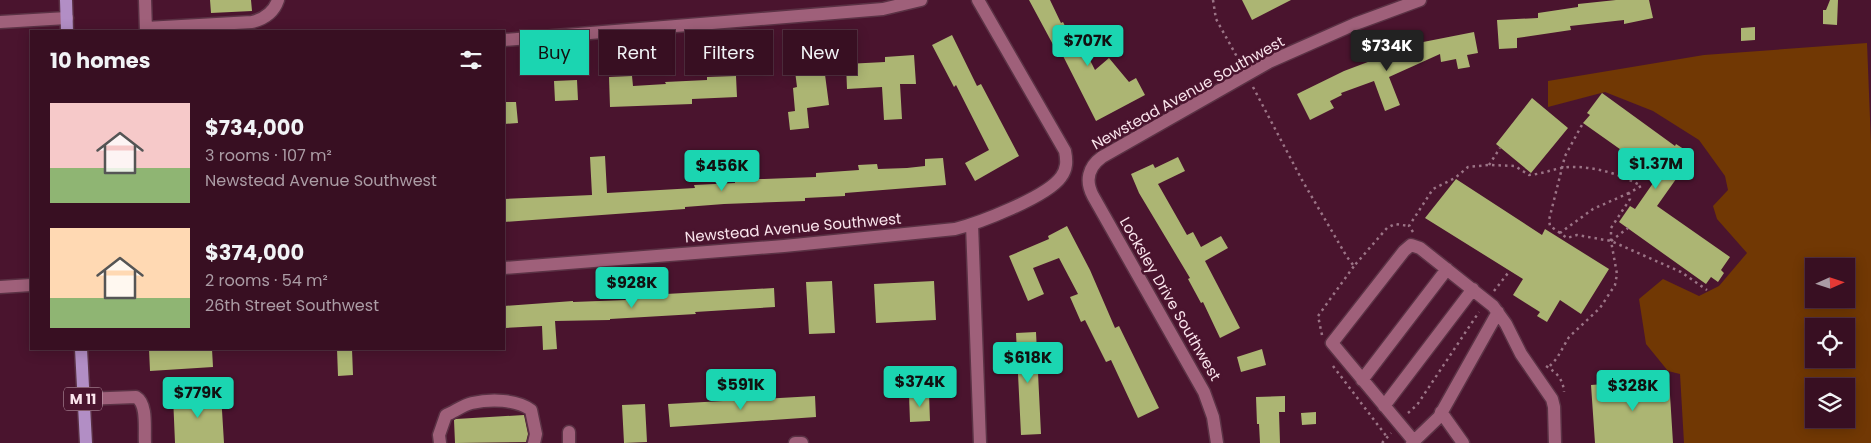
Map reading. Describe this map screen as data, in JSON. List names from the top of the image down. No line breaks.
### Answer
{"streets":{"main road":["M 11"],"street":["Newstead Avenue Southwest","Locksley Drive Southwest"]},"crossings":[["Newstead Avenue Southwest","Locksley Drive Southwest"]],"north":"right","page":{"price":["$707K","$734K","$1.37M","$456K","$928K","$618K","$374K","$591K","$328K","$779K"],"chip":["Buy","Rent","Filters","New"],"heading":"10 homes","list":[{"name":"$734,000","note":"3 rooms · 107 m² · Newstead Avenue Southwest"},{"name":"$374,000","note":"2 rooms · 54 m² · 26th Street Southwest"}]}}
